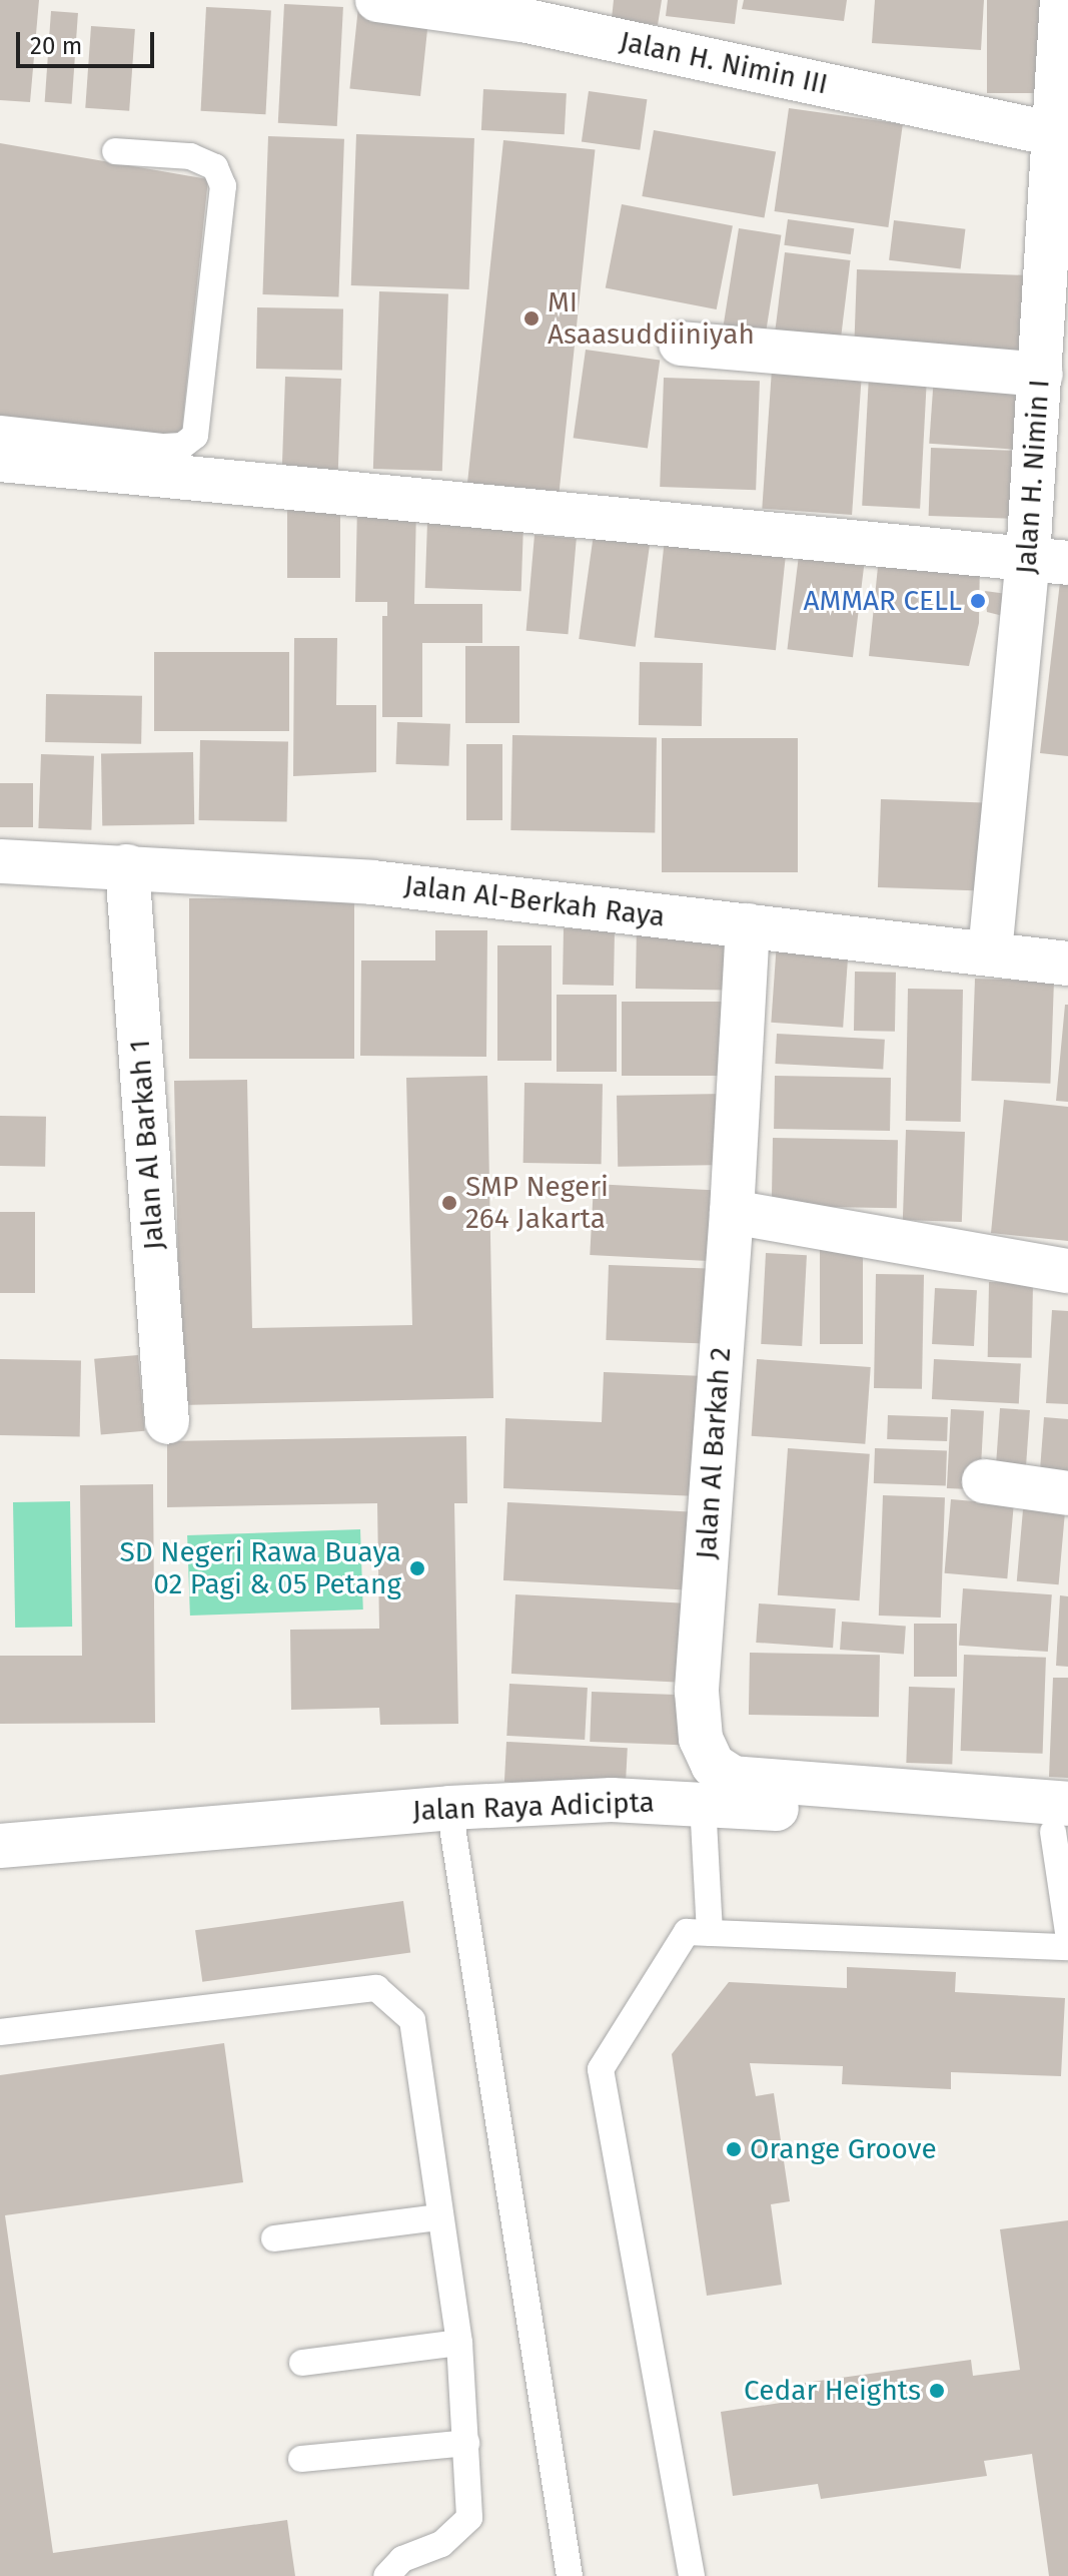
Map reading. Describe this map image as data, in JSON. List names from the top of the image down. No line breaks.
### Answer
{"streets":{"street":["Jalan H. Nimin III","Jalan H. Nimin I","Jalan Al-Berkah Raya","Jalan Al Barkah 1","Jalan Al Barkah 2","Jalan Raya Adicipta"]},"crossings":[["Jalan H. Nimin III","Jalan H. Nimin I"],["Jalan H. Nimin I","Jalan Al-Berkah Raya"],["Jalan Al-Berkah Raya","Jalan Al Barkah 1"],["Jalan Al-Berkah Raya","Jalan Al Barkah 2"],["Jalan Al Barkah 2","Jalan Raya Adicipta"]],"places":["MI Asaasuddiiniyah","AMMAR CELL","SMP Negeri 264 Jakarta","SD Negeri Rawa Buaya 02 Pagi & 05 Petang","Orange Groove","Cedar Heights"],"scale_bar":"20 m"}
